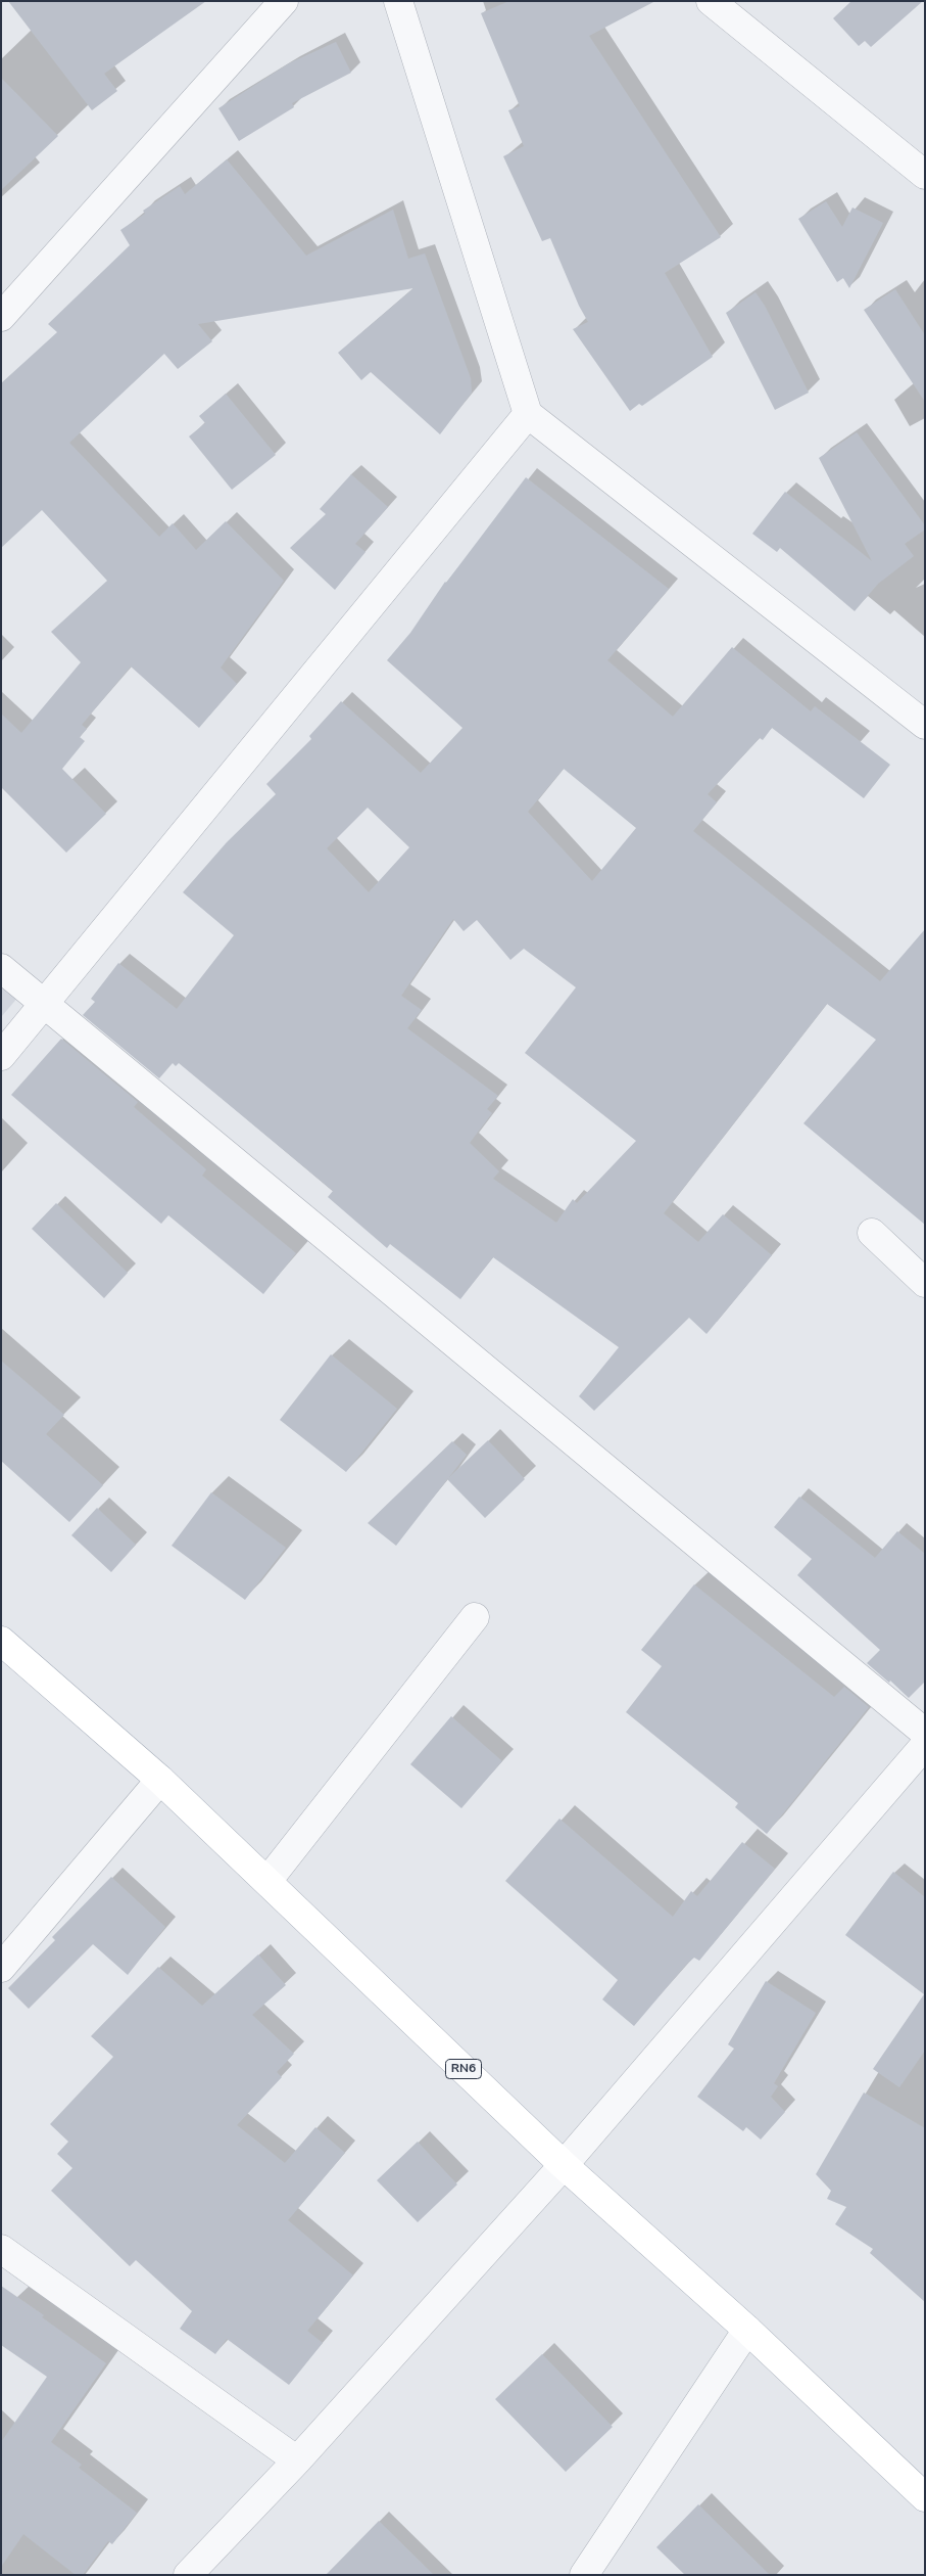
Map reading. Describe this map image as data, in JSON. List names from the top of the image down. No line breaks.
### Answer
{"streets":{"main road":["RN6"]}}
